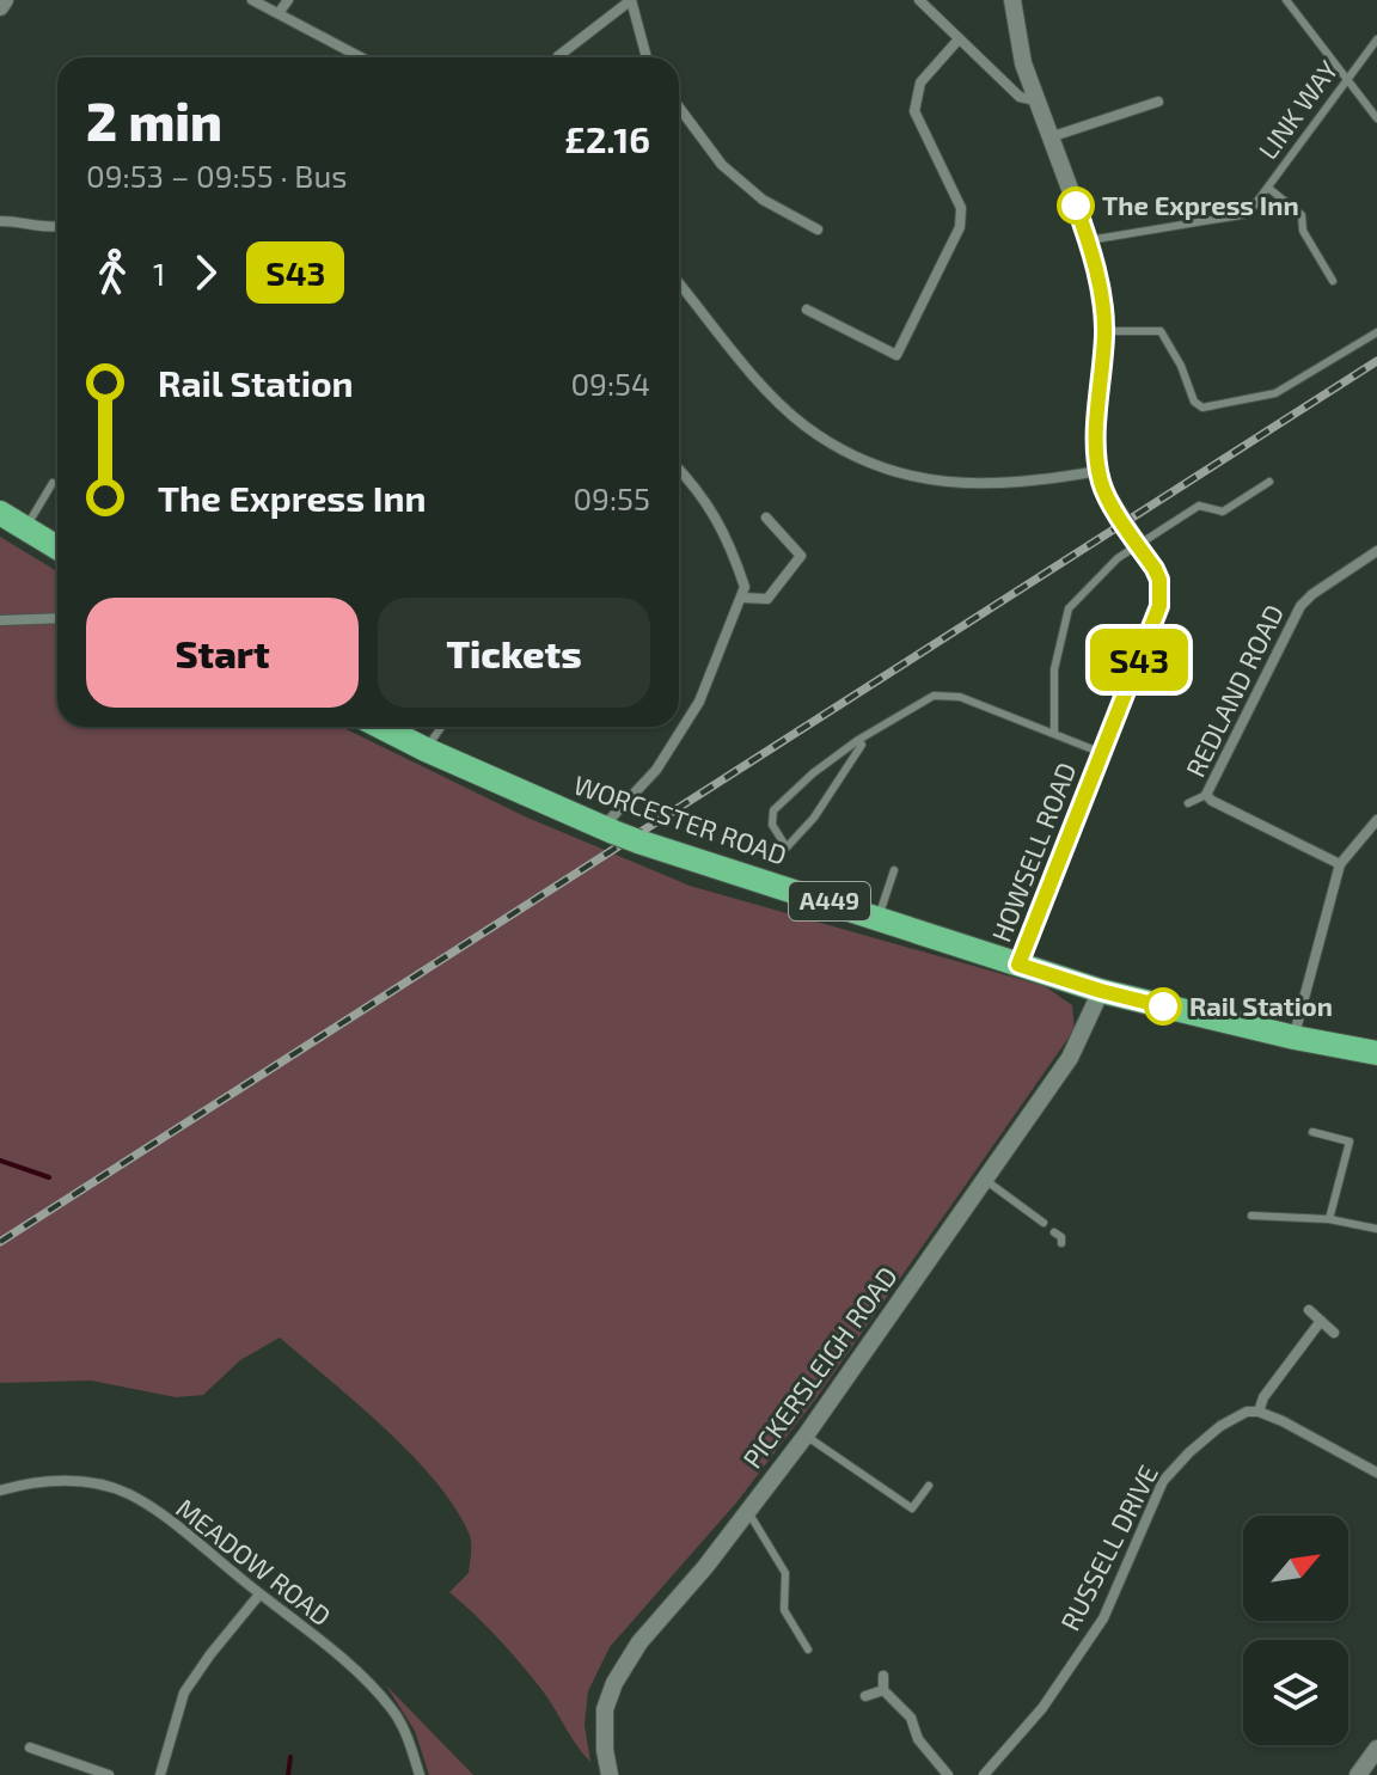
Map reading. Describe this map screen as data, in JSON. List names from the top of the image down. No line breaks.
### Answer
{"streets":{"highway":["WORCESTER ROAD","A449"],"street":["REDLAND ROAD","HOWSELL ROAD","PICKERSLEIGH ROAD","RUSSELL DRIVE","MEADOW ROAD"],"lane":["LINK WAY"]},"crossings":[["LINK WAY","HOWSELL ROAD"],["WORCESTER ROAD","HOWSELL ROAD"],["WORCESTER ROAD","PICKERSLEIGH ROAD"]],"places":["The Express Inn","Rail Station"],"lines":["bus line S43"],"north":"top right","page":{"on_map":"S43","heading":["2 min","09:53 – 09:55 · Bus","£2.16"],"legs":["1","S43"],"list":[{"name":"Rail Station","value":"09:54"},{"name":"The Express Inn","value":"09:55"}],"buttons":["Start","Tickets"]}}
